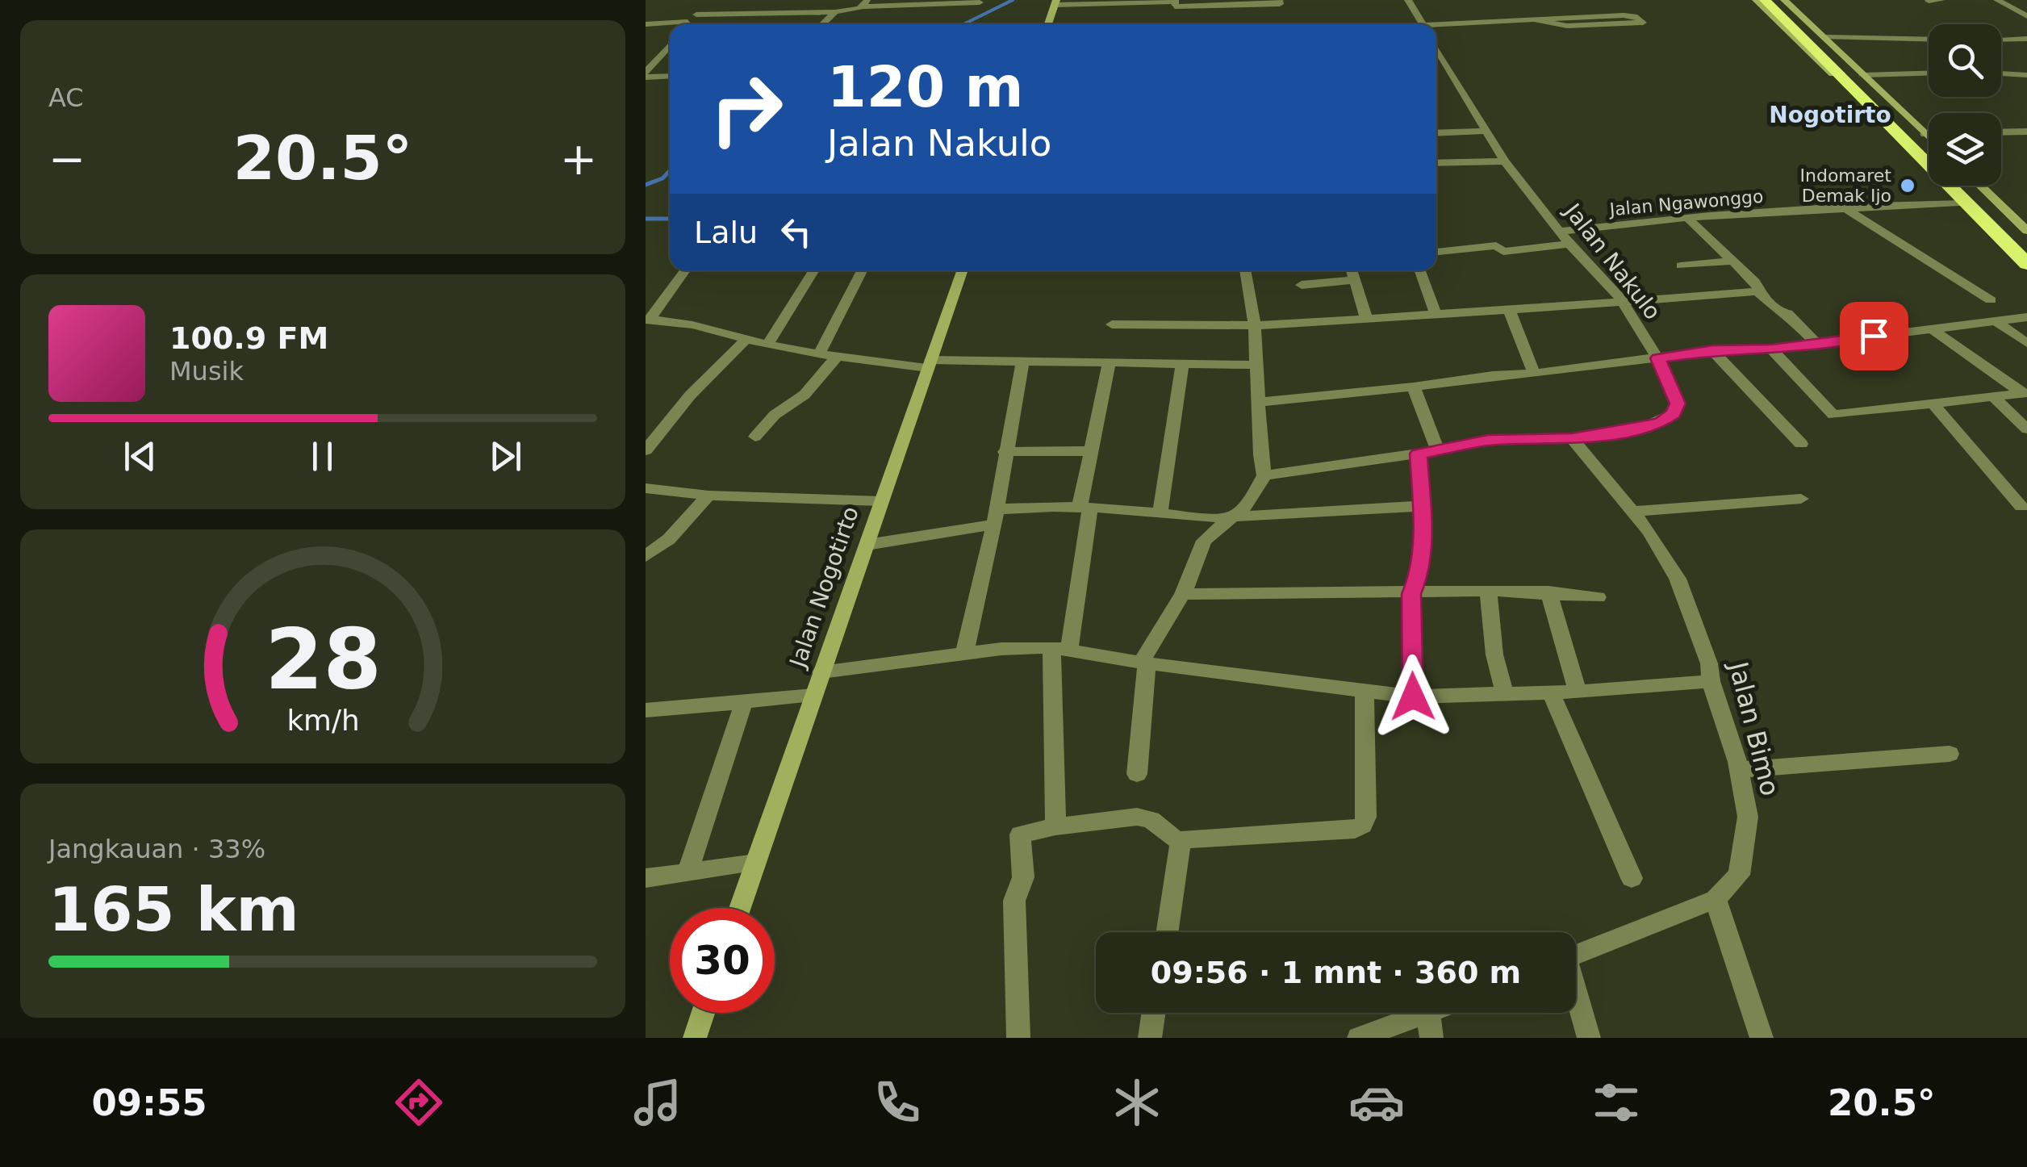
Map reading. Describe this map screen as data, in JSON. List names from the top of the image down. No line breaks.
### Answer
{"streets":{"street":["Jalan Ngawonggo","Jalan Nakulo","Jalan Nogotirto","Jalan Bimo"]},"crossings":[["Jalan Ngawonggo","Jalan Nakulo"],["Jalan Nakulo","Jalan Bimo"]],"districts":["Nogotirto"],"places":["Indomaret Demak Ijo"],"page":{"tile":["AC",["Jangkauan · 33%","165 km"]],"turn":["120 m","Jalan Nakulo"],"heat":["−","20.5°","+"],"then":"Lalu","song":["100.9 FM","Musik"],"limit":"30","trip":"09:56 · 1 mnt · 360 m","tabs":["09:55","20.5°"],"gauge":["28","km/h"]}}
